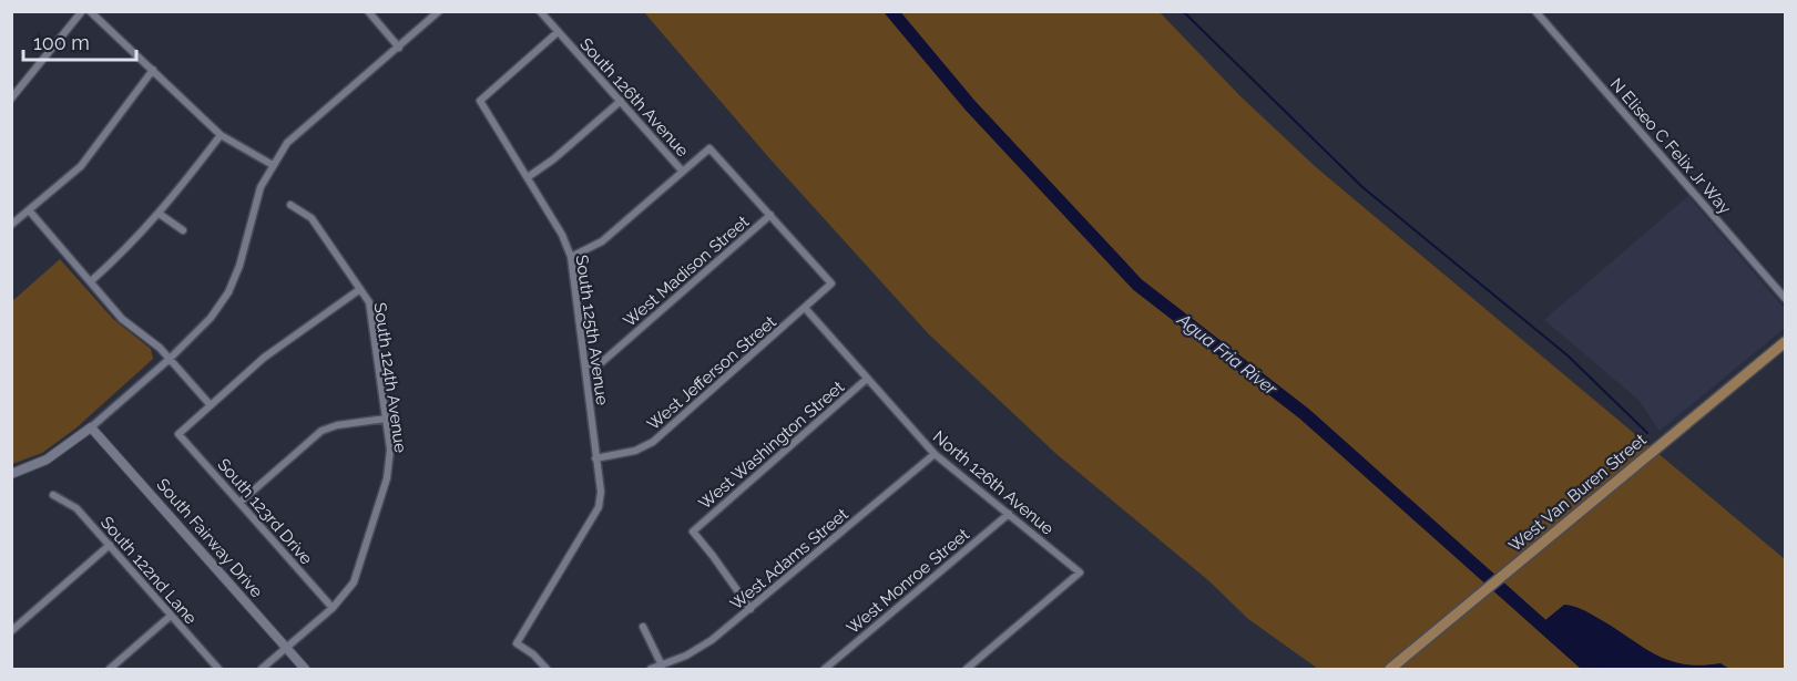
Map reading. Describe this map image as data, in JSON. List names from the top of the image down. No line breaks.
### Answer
{"streets":{"main road":["West Van Buren Street"],"street":["South 126th Avenue","N Eliseo C Felix Jr Way","West Madison Street","South 125th Avenue","West Jefferson Street","South 124th Avenue","West Washington Street","North 126th Avenue","South 123rd Drive","South Fairway Drive","West Adams Street","South 122nd Lane","West Monroe Street"]},"crossings":[["South 126th Avenue","West Madison Street"],["South 126th Avenue","South 125th Avenue"],["South 126th Avenue","West Jefferson Street"],["West Madison Street","South 125th Avenue"],["South 125th Avenue","West Jefferson Street"],["South 124th Avenue","South 123rd Drive"],["West Washington Street","North 126th Avenue"],["West Washington Street","West Adams Street"],["North 126th Avenue","West Adams Street"],["North 126th Avenue","West Monroe Street"]],"water":["Agua Fria River"],"scale_bar":"100 m"}
